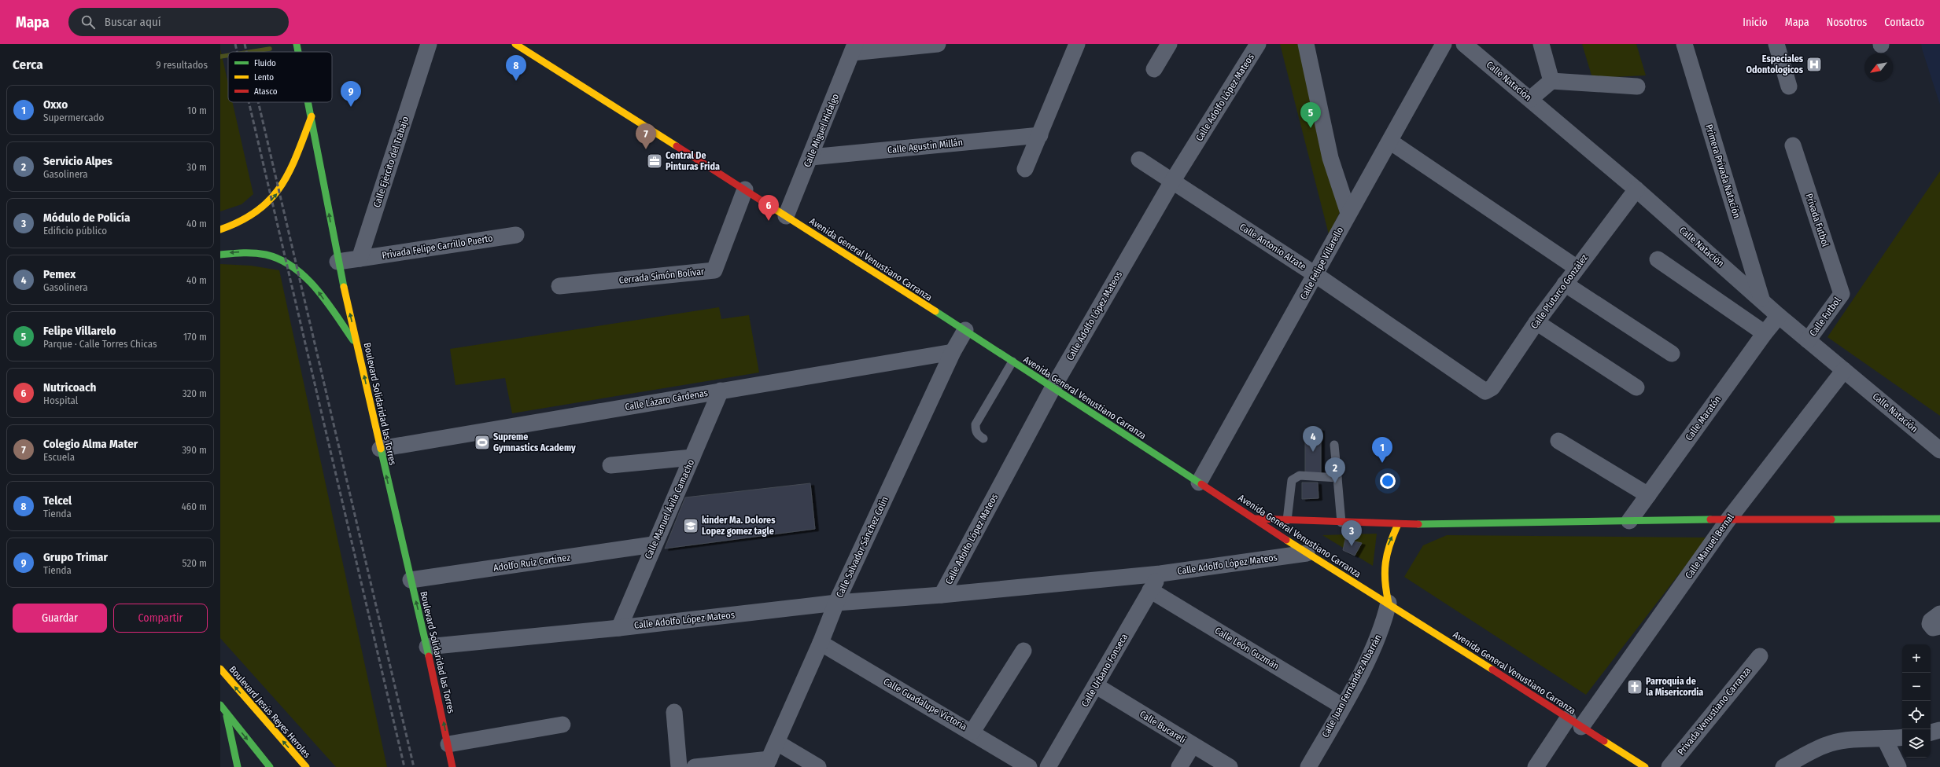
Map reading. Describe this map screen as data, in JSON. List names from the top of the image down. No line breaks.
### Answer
{"streets":{"main road":["Avenida General Venustiano Carranza","Boulevard Solidaridad las Torres","Boulevard Jesús Reyes Heroles"],"street":["Calle Natación","Calle Adolfo López Mateos","Calle Miguel Hidalgo","Calle Agustín Millán","Calle Ejército del Trabajo","Primera Privada Natación","Privada Futbol","Privada Felipe Carrillo Puerto","Calle Antonio Alzate","Calle Felipe Villarello","Cerrada Simón Bolívar","Calle Plutarco González","Calle Futbol","Calle Lázaro Cárdenas","Calle Maratón","Calle Manuel Ávila Camacho","Calle Manuel Bernal","Calle Salvador Sánchez Colín","Adolfo Ruiz Cortinez","Calle León Guzmán","Calle Urbano Fonseca","Calle Juan Fernández Albarrán","Calle Guadalupe Victoria","Privada Venustiano Carranza","Calle Bucareli"]},"crossings":[["Calle Natación","Primera Privada Natación"],["Calle Natación","Calle Plutarco González"],["Calle Natación","Calle Futbol"],["Calle Natación","Calle Maratón"],["Calle Natación","Calle Manuel Bernal"],["Calle Adolfo López Mateos","Calle Antonio Alzate"],["Calle Adolfo López Mateos","Avenida General Venustiano Carranza"],["Calle Adolfo López Mateos","Boulevard Solidaridad las Torres"],["Calle Adolfo López Mateos","Calle Manuel Ávila Camacho"],["Calle Adolfo López Mateos","Calle Salvador Sánchez Colín"],["Calle Adolfo López Mateos","Calle Urbano Fonseca"],["Calle Miguel Hidalgo","Calle Agustín Millán"],["Calle Miguel Hidalgo","Avenida General Venustiano Carranza"],["Calle Ejército del Trabajo","Privada Felipe Carrillo Puerto"],["Privada Futbol","Calle Futbol"],["Calle Antonio Alzate","Calle Felipe Villarello"],["Calle Antonio Alzate","Calle Plutarco González"],["Avenida General Venustiano Carranza","Calle Felipe Villarello"],["Avenida General Venustiano Carranza","Cerrada Simón Bolívar"],["Avenida General Venustiano Carranza","Calle Manuel Bernal"],["Avenida General Venustiano Carranza","Calle Salvador Sánchez Colín"],["Avenida General Venustiano Carranza","Calle Juan Fernández Albarrán"],["Calle Lázaro Cárdenas","Boulevard Solidaridad las Torres"],["Calle Lázaro Cárdenas","Calle Manuel Ávila Camacho"],["Calle Lázaro Cárdenas","Calle Salvador Sánchez Colín"],["Boulevard Solidaridad las Torres","Adolfo Ruiz Cortinez"],["Calle Manuel Ávila Camacho","Adolfo Ruiz Cortinez"],["Calle Salvador Sánchez Colín","Calle Guadalupe Victoria"],["Calle León Guzmán","Calle Urbano Fonseca"],["Calle León Guzmán","Calle Juan Fernández Albarrán"],["Calle Urbano Fonseca","Calle Bucareli"]],"one_way":["Boulevard Solidaridad las Torres"],"places":{"hospital":["Especiales Odontologicos"],"office":["Central De Pinturas Frida"],"sports":["Supreme Gymnastics Academy"],"school or university":["kinder Ma. Dolores Lopez gomez tagle"],"church":["Parroquia de la Misericordia"]},"legend":["Fluido","Lento","Atasco"],"north":"bottom left","page":{"header":"Mapa","search":"Buscar aquí","nav":["Inicio","Mapa","Nosotros","Contacto"],"heading":["Cerca","9 resultados"],"pins":["8","9","5","7","6","4","1","2","3"],"list":[{"mark":"1","name":"Oxxo","note":"Supermercado","value":"10 m"},{"mark":"2","name":"Servicio Alpes","note":"Gasolinera","value":"30 m"},{"mark":"3","name":"Módulo de Policía","note":"Edificio público","value":"40 m"},{"mark":"4","name":"Pemex","note":"Gasolinera","value":"40 m"},{"mark":"5","name":"Felipe Villarelo","note":"Parque · Calle Torres Chicas","value":"170 m"},{"mark":"6","name":"Nutricoach","note":"Hospital","value":"320 m"},{"mark":"7","name":"Colegio Alma Mater","note":"Escuela","value":"390 m"},{"mark":"8","name":"Telcel","note":"Tienda","value":"460 m"},{"mark":"9","name":"Grupo Trimar","note":"Tienda","value":"520 m"}],"buttons":["Guardar","Compartir"],"map_buttons":["+","−"]}}
